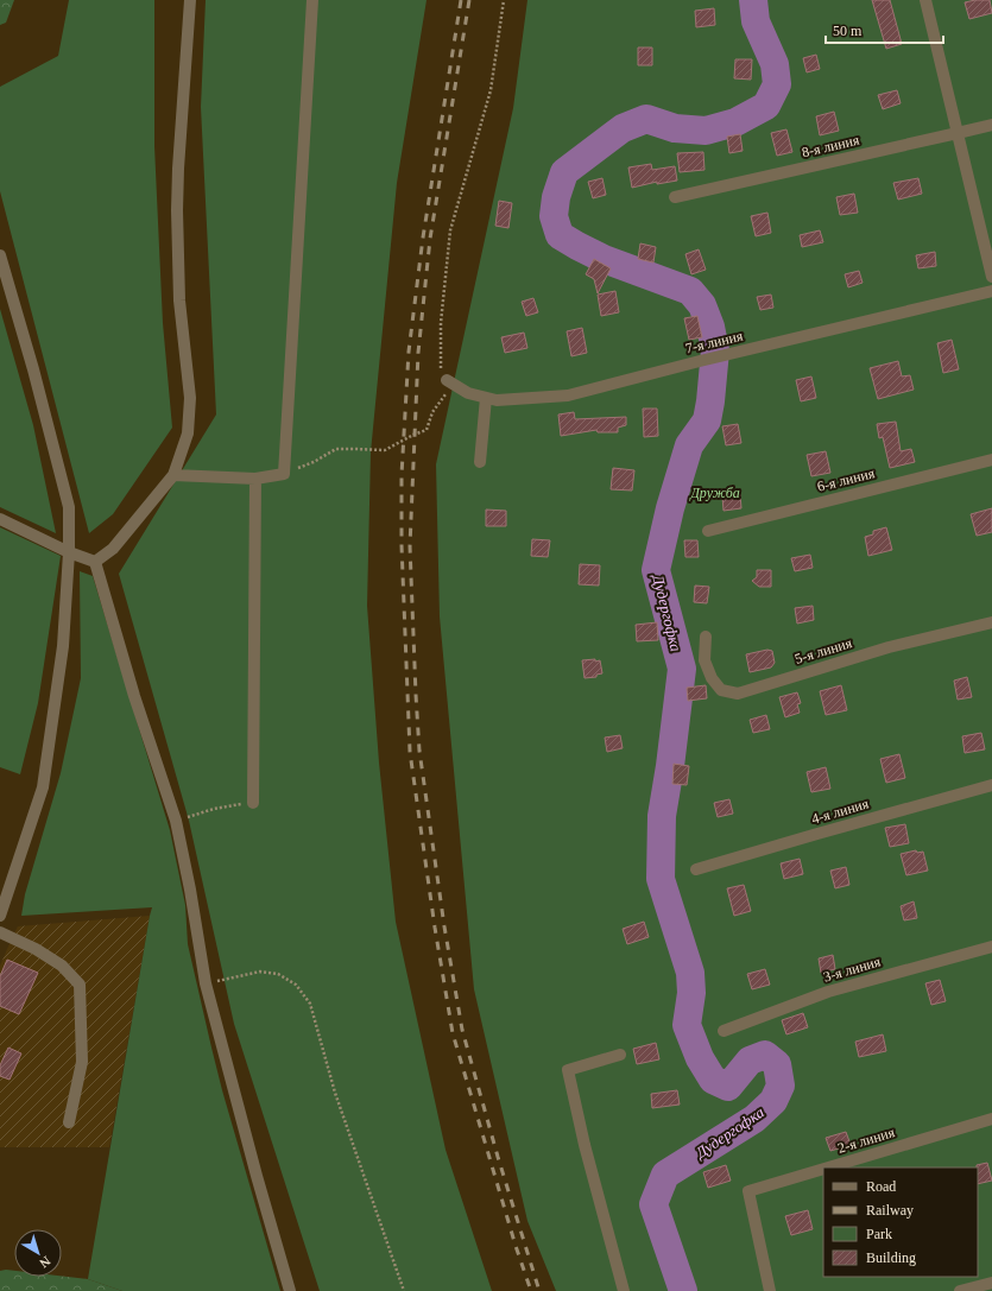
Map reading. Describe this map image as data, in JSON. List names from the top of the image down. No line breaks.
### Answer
{"streets":{"street":["8-я линия","7-я линия","6-я линия","5-я линия","4-я линия","3-я линия","2-я линия"]},"water":["Дудергофка"],"parks":["Дружба"],"legend":["Road","Railway","Park","Building"],"scale_bar":"50 m","north":"bottom right"}
